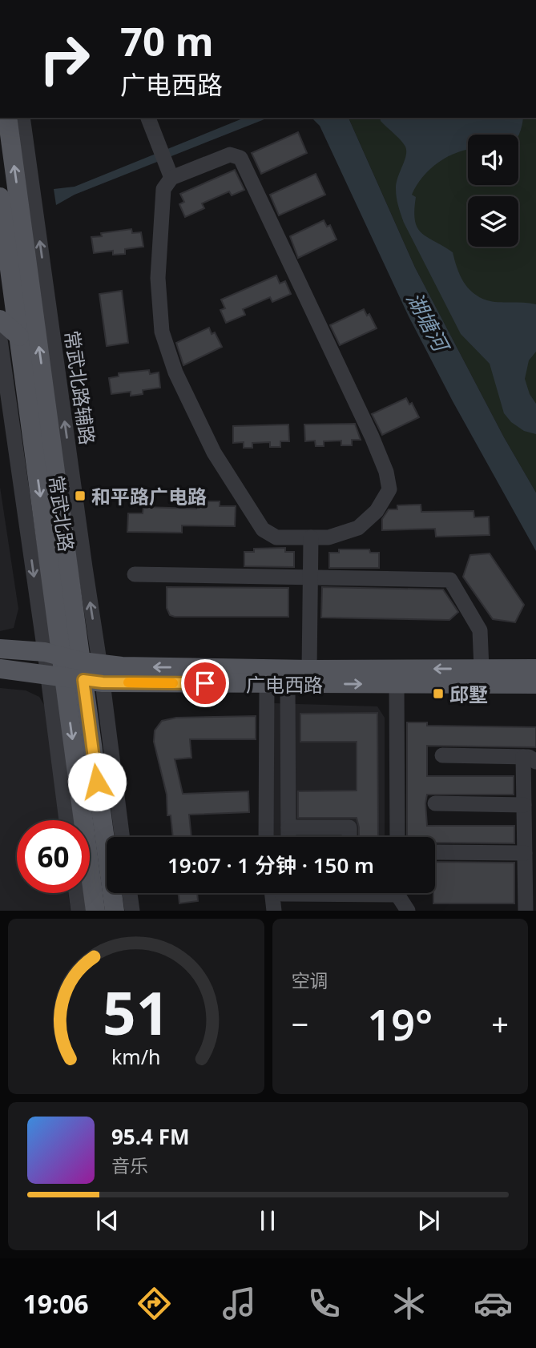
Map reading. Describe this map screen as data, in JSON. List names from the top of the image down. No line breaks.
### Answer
{"streets":{"main road":["常武北路","广电西路"],"street":["常武北路辅路"]},"crossings":[["常武北路辅路","常武北路"],["常武北路辅路","广电西路"],["常武北路","广电西路"]],"water":["湖塘河"],"places":{"transit":["和平路广电路","邱墅"]},"page":{"turn":["70 m","广电西路"],"limit":"60","trip":"19:07 · 1 分钟 · 150 m","tile":"空调","heat":["−","19°","+"],"song":["95.4 FM","音乐"],"tabs":"19:06","gauge":["51","km/h"]}}
